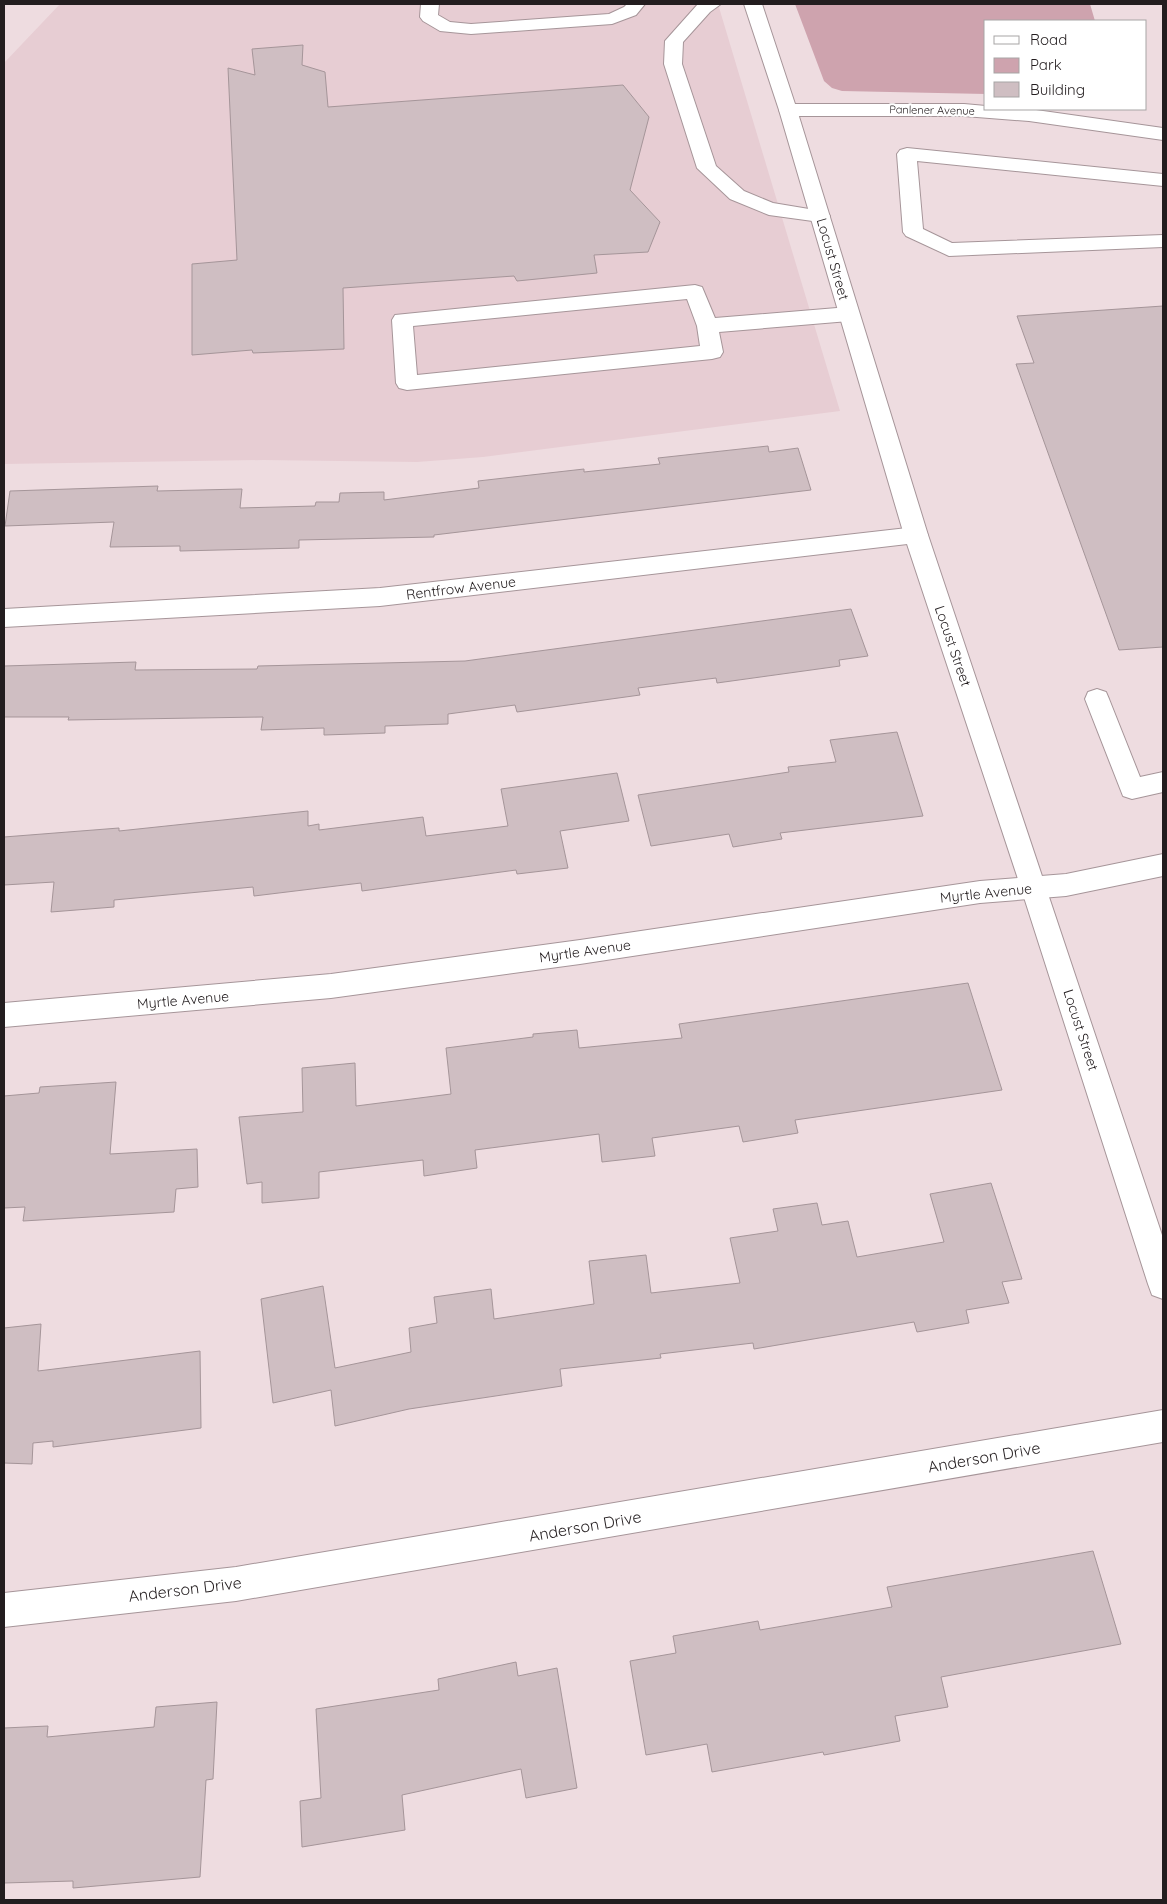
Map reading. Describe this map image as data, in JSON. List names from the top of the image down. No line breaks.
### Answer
{"streets":{"street":["Panlener Avenue","Locust Street","Rentfrow Avenue","Myrtle Avenue","Anderson Drive"]},"crossings":[["Panlener Avenue","Locust Street"],["Locust Street","Rentfrow Avenue"],["Locust Street","Myrtle Avenue"]],"legend":["Road","Park","Building"]}
